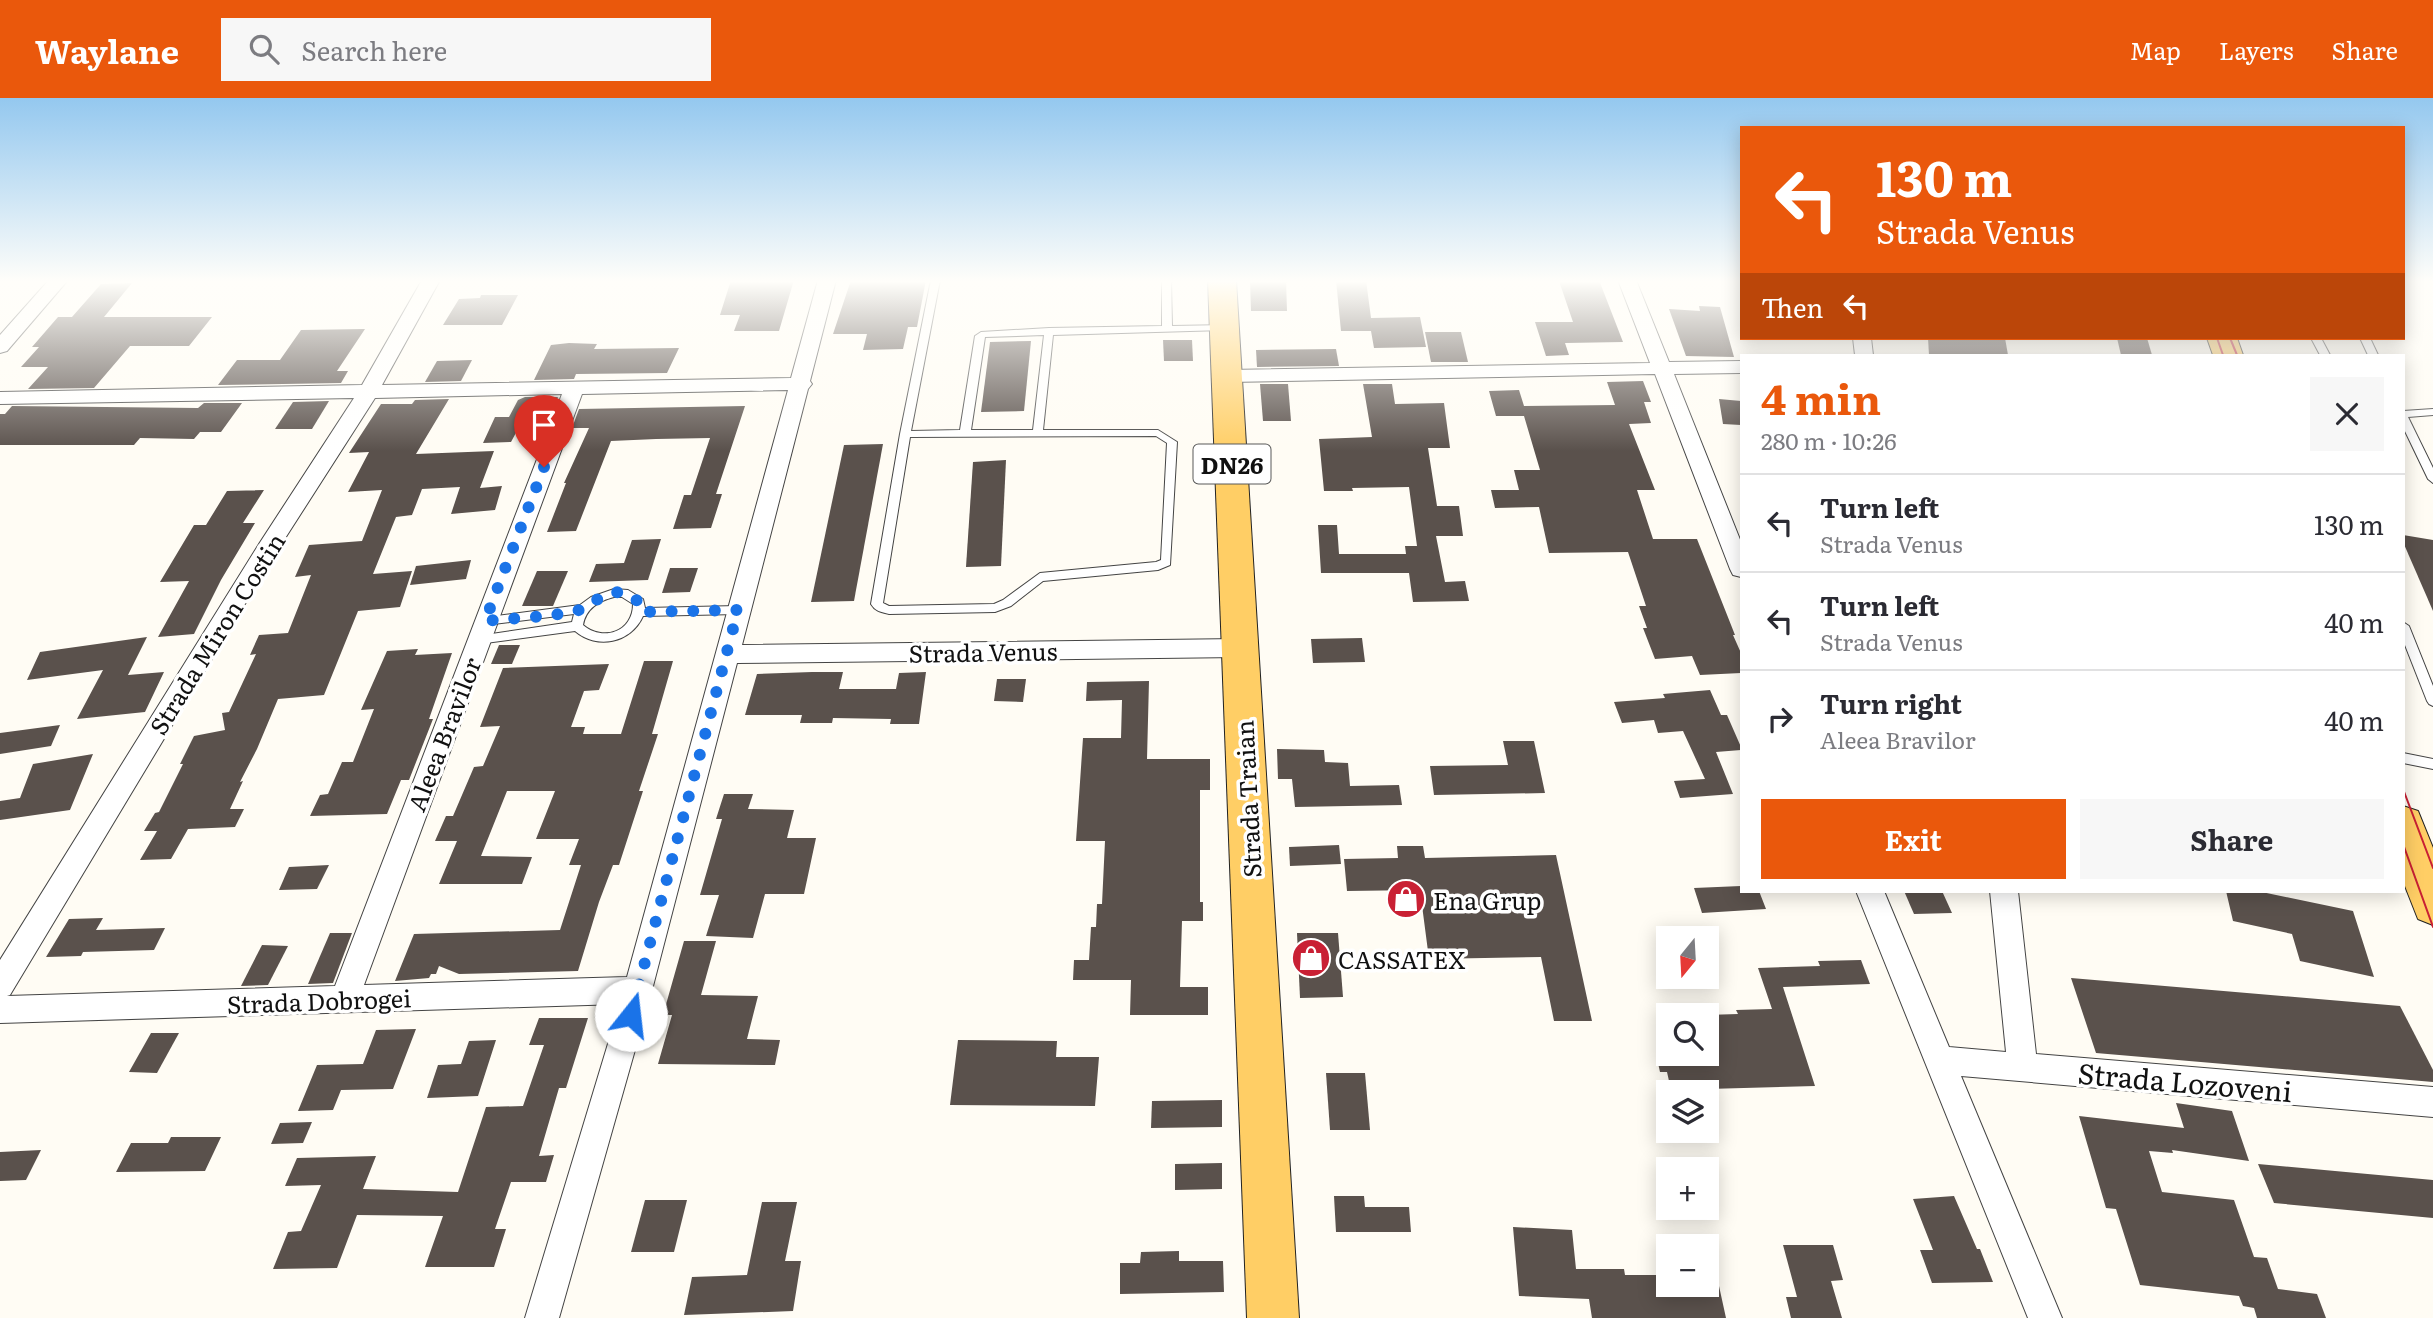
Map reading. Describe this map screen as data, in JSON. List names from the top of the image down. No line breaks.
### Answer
{"streets":{"main road":["DN26","Strada Traian"],"street":["Strada Miron Costin","Strada Venus","Aleea Bravilor","Strada Dobrogei","Strada Lozoveni"]},"crossings":[["Strada Venus","Strada Traian"],["Aleea Bravilor","Strada Dobrogei"]],"places":{"shop":["Ena Grup","CASSATEX"]},"north":"bottom","page":{"header":"Waylane","search":"Search here","nav":["Map","Layers","Share"],"turn":["130 m","Strada Venus"],"then":"Then","heading":["4 min","280 m · 10:26"],"list":[{"name":"Turn left","note":"Strada Venus","value":"130 m"},{"name":"Turn left","note":"Strada Venus","value":"40 m"},{"name":"Turn right","note":"Aleea Bravilor","value":"40 m"}],"buttons":["Exit","Share"],"map_buttons":["+","−"]}}
